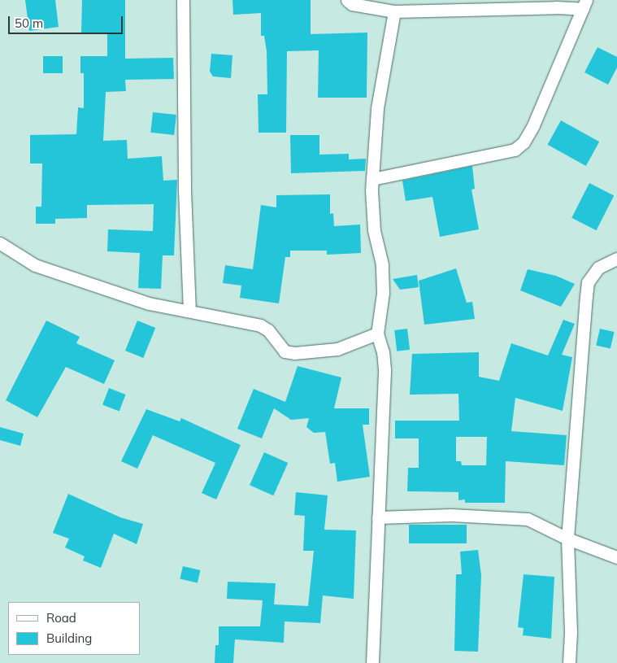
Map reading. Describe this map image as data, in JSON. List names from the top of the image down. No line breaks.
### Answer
{"legend":["Road","Building"],"scale_bar":"50 m"}
